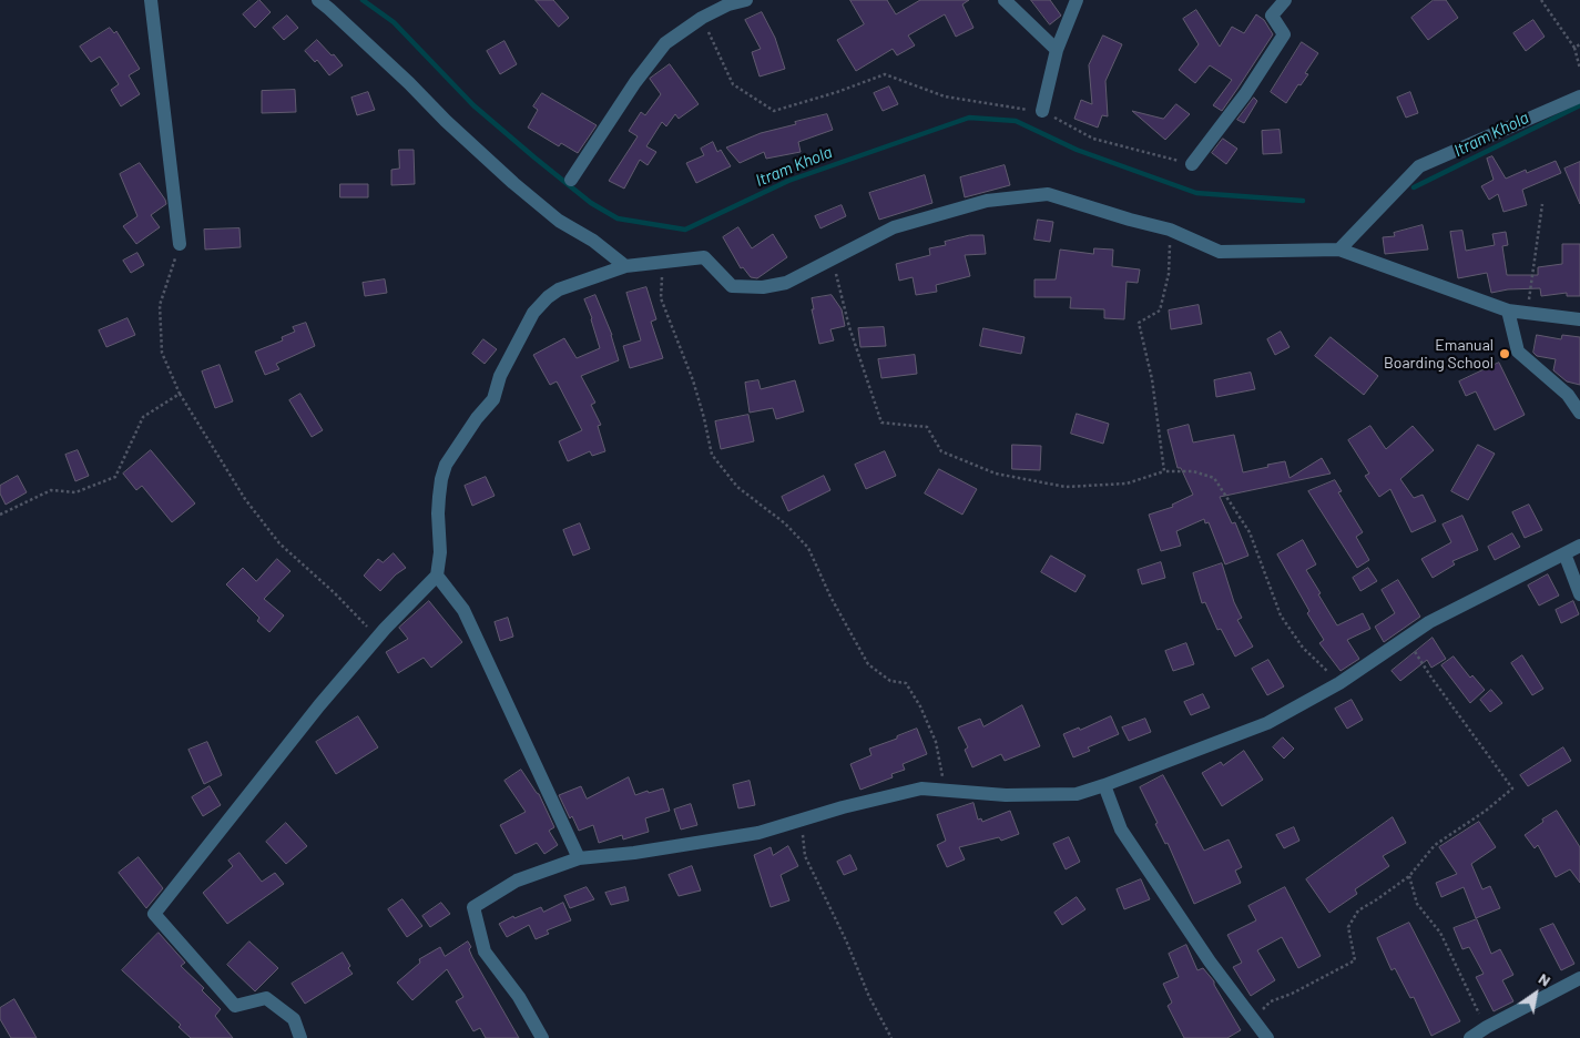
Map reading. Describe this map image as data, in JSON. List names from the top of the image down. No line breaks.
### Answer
{"water":["Itram Khola"],"places":["Emanual Boarding School"],"north":"top right"}
